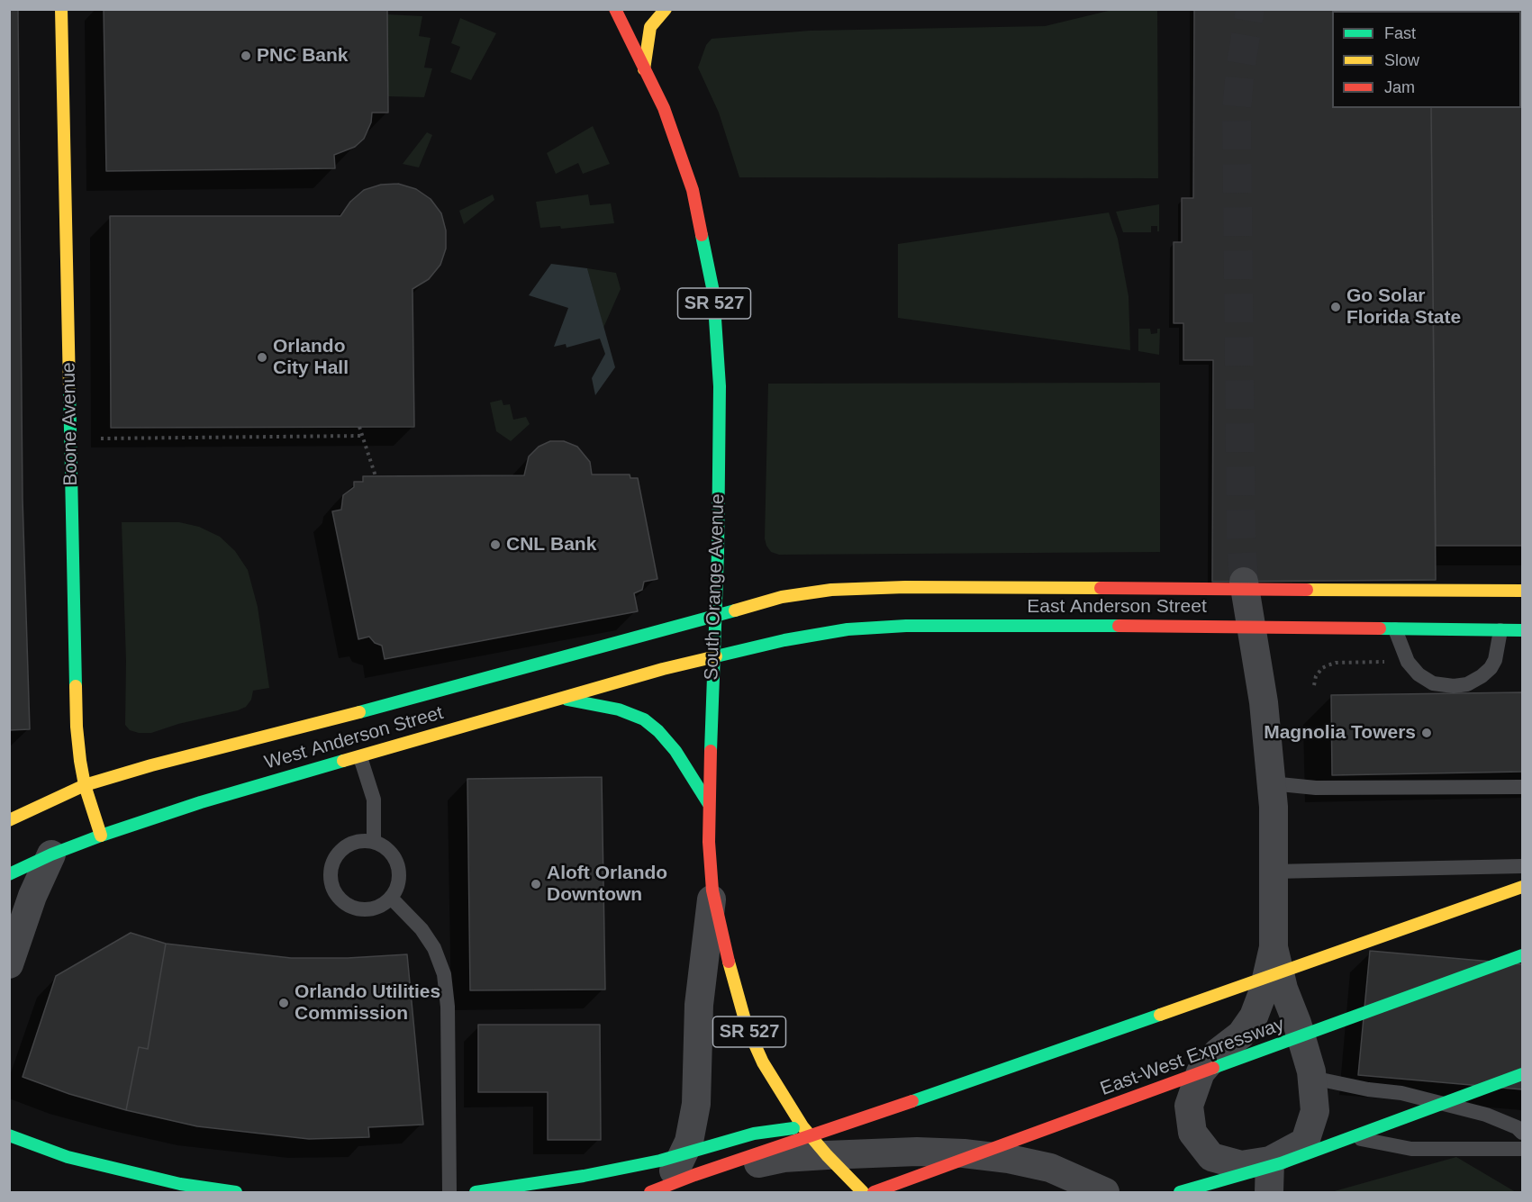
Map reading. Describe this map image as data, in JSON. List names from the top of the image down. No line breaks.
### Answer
{"streets":{"main road":["SR 527","Boone Avenue","South Orange Avenue","East Anderson Street","West Anderson Street","East-West Expressway"]},"crossings":[["Boone Avenue","West Anderson Street"],["South Orange Avenue","East Anderson Street"],["South Orange Avenue","West Anderson Street"],["East Anderson Street","West Anderson Street"]],"places":["PNC Bank","Go Solar Florida State","Orlando City Hall","CNL Bank","Magnolia Towers","Aloft Orlando Downtown","Orlando Utilities Commission"],"legend":["Fast","Slow","Jam"]}
